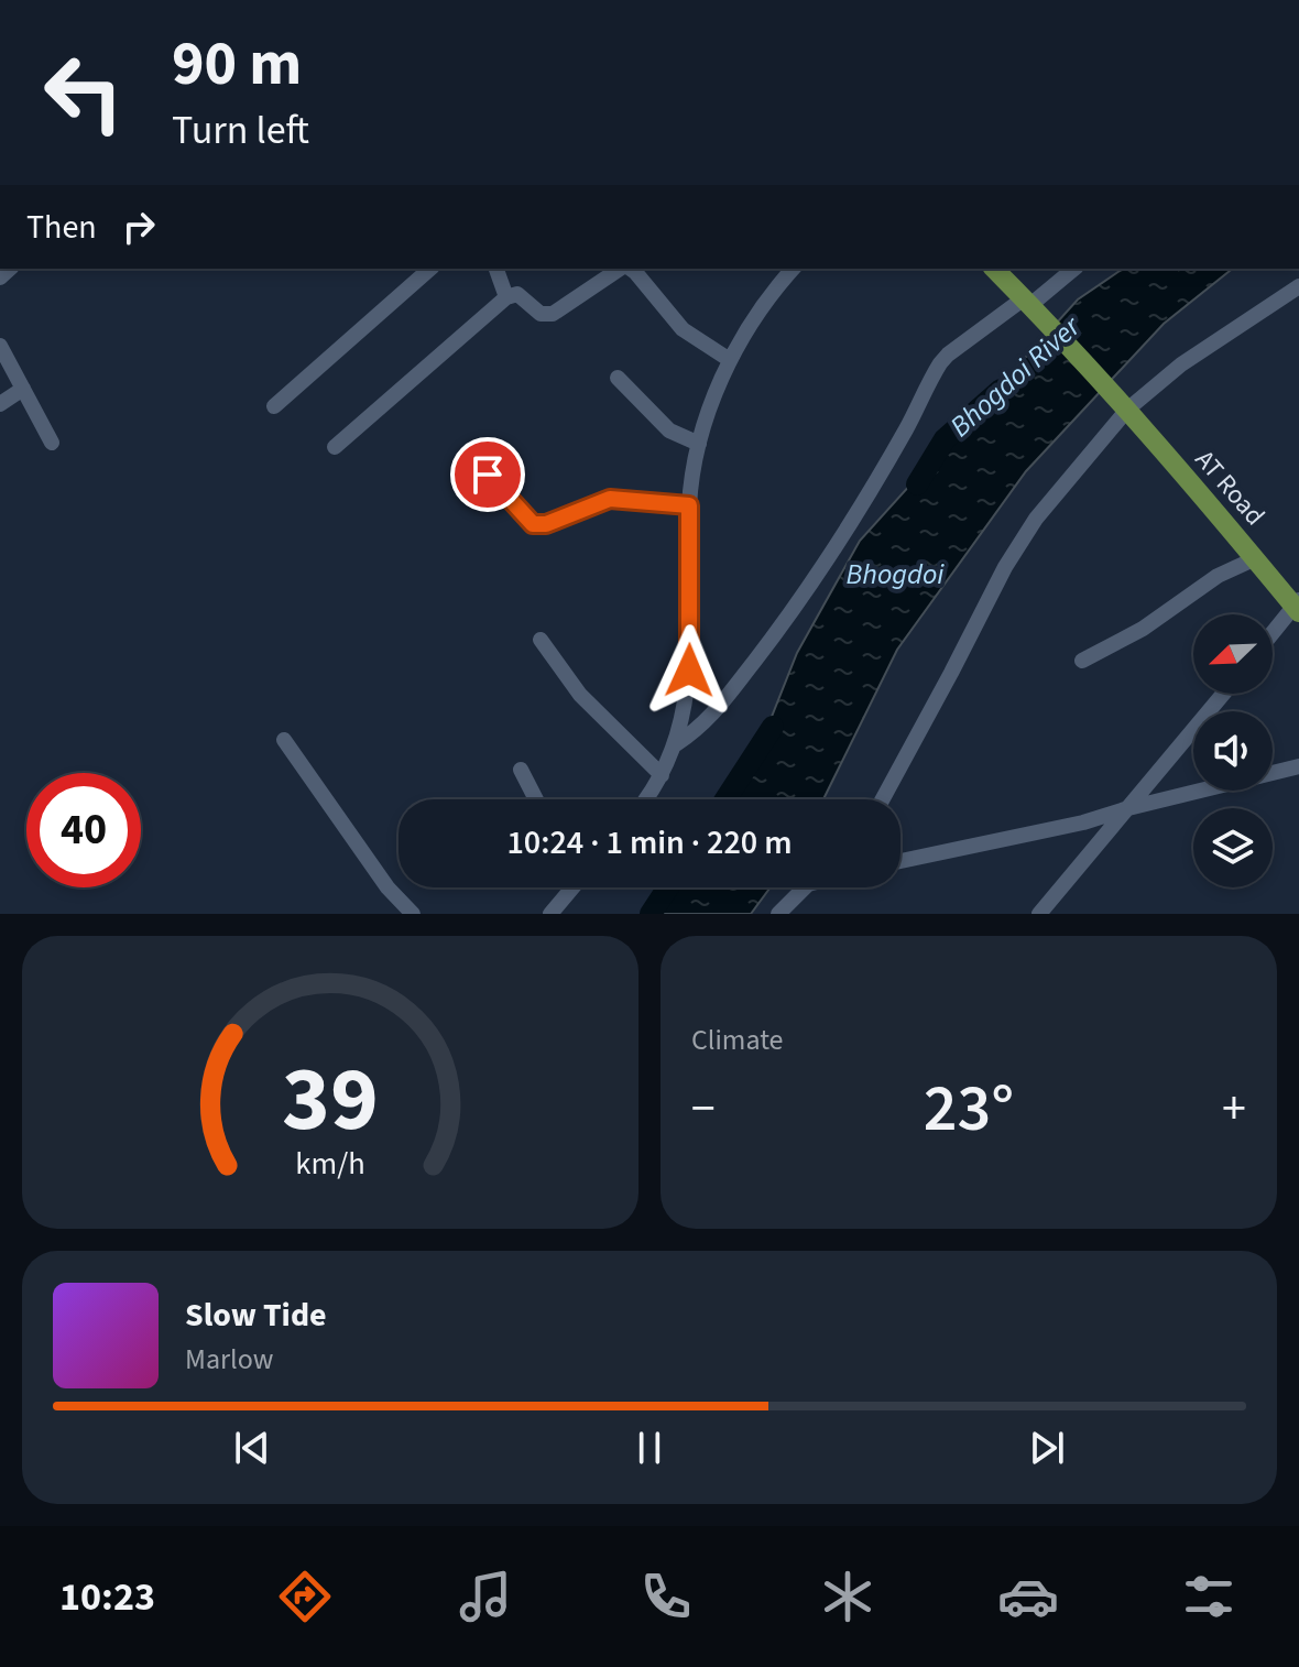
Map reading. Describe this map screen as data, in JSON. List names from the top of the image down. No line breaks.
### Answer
{"streets":{"main road":["AT Road"]},"water":["Bhogdoi River","Bhogdoi"],"north":"bottom left","page":{"turn":["90 m","Turn left"],"then":"Then","limit":"40","trip":"10:24 · 1 min · 220 m","tile":"Climate","heat":["−","23°","+"],"song":["Slow Tide","Marlow"],"tabs":"10:23","gauge":["39","km/h"]}}
